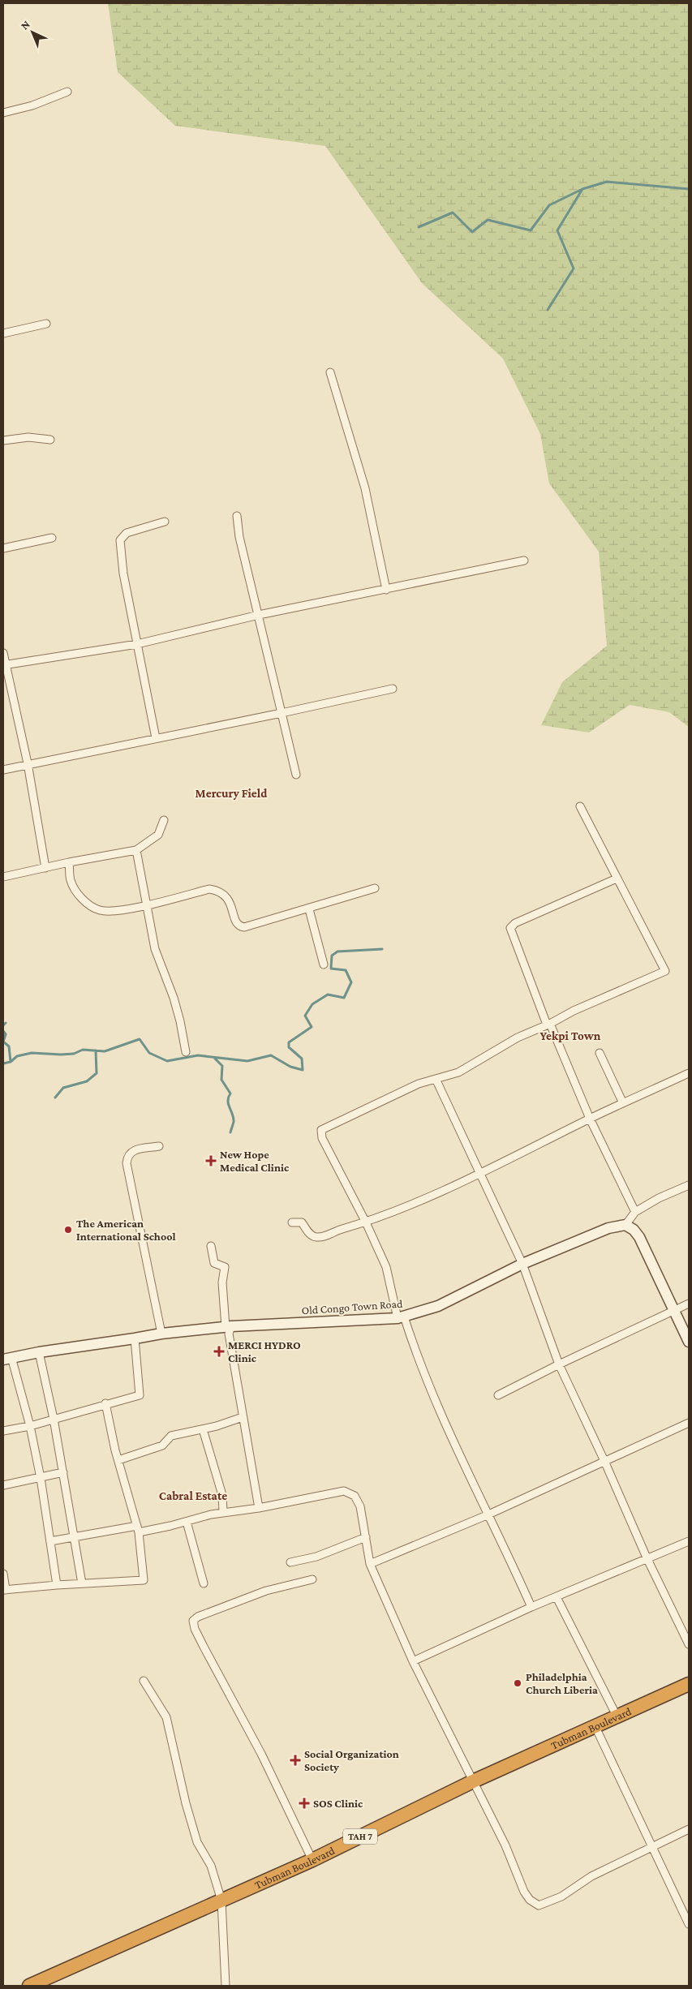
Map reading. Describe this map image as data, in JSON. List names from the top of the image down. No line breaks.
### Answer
{"streets":{"highway":["Tubman Boulevard","TAH 7"],"street":["Old Congo Town Road"]},"districts":["Mercury Field","Yekpi Town","Cabral Estate"],"places":{"health":["New Hope Medical Clinic","MERCI HYDRO Clinic","Social Organization Society","SOS Clinic"],"other":["The American International School","Philadelphia Church Liberia"]},"north":"top left"}
